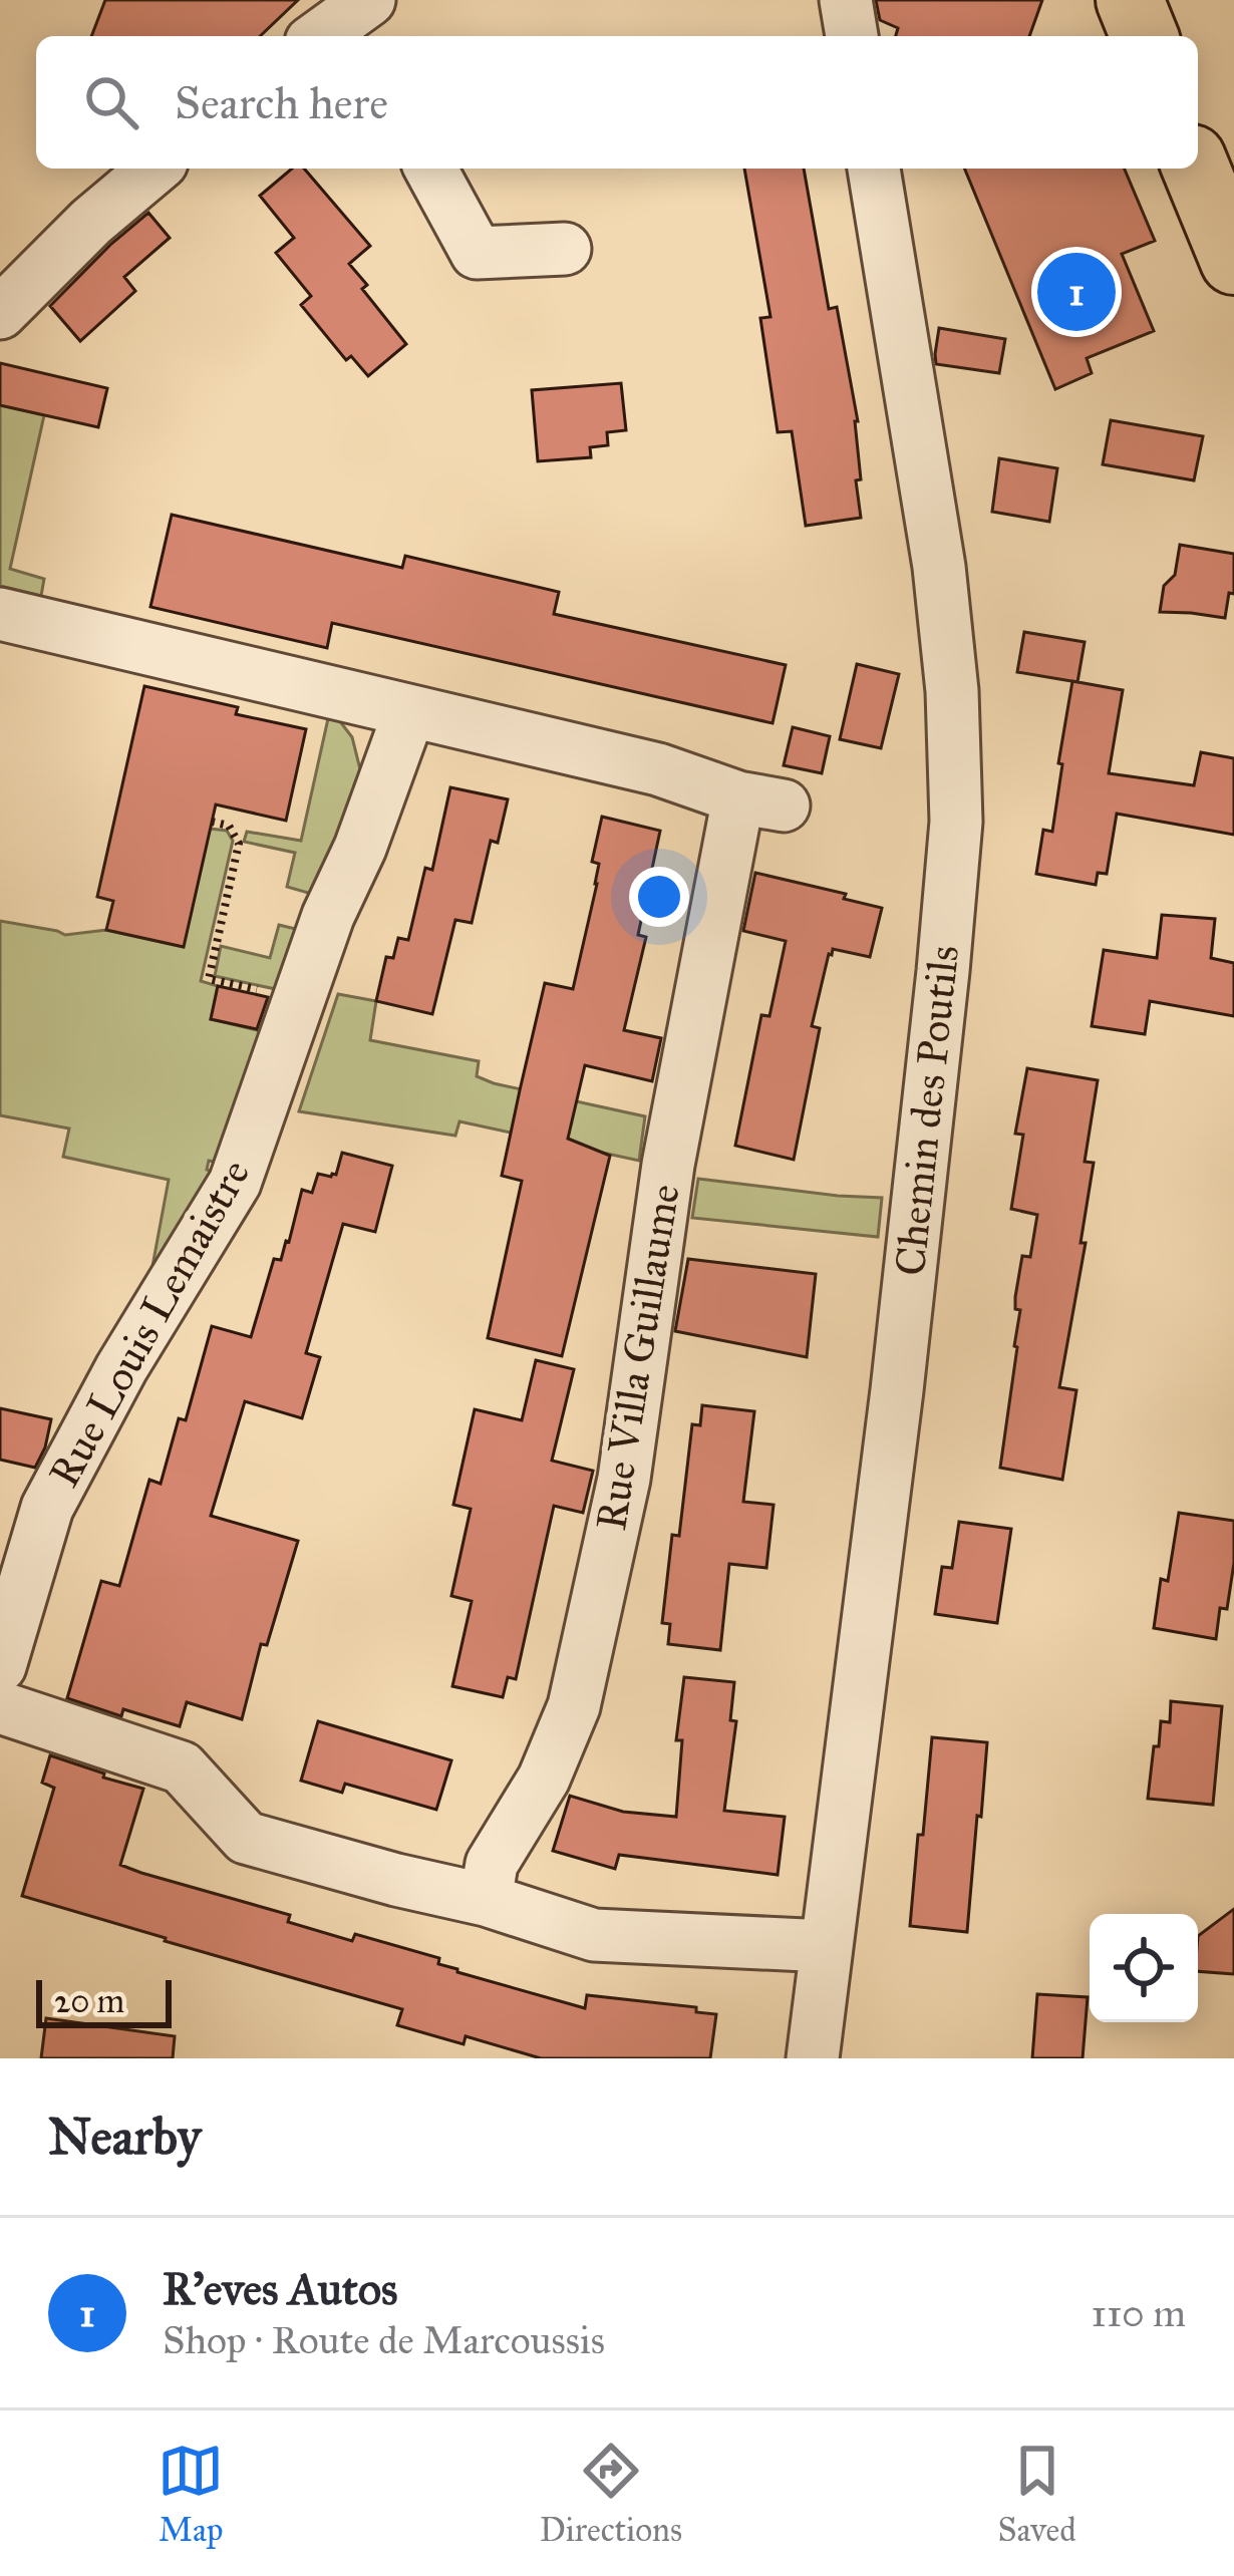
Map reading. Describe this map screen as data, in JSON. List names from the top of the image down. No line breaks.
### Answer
{"streets":{"street":["Chemin des Poutils","Rue Louis Lemaistre","Rue Villa Guillaume"]},"crossings":[["Rue Louis Lemaistre","Rue Villa Guillaume"]],"scale_bar":"20 m","page":{"search":"Search here","pins":"1","scale":"20 m","heading":"Nearby","list":[{"mark":"1","name":"R'eves Autos","note":"Shop · Route de Marcoussis","value":"110 m"}],"nav":["Map","Directions","Saved"]}}
